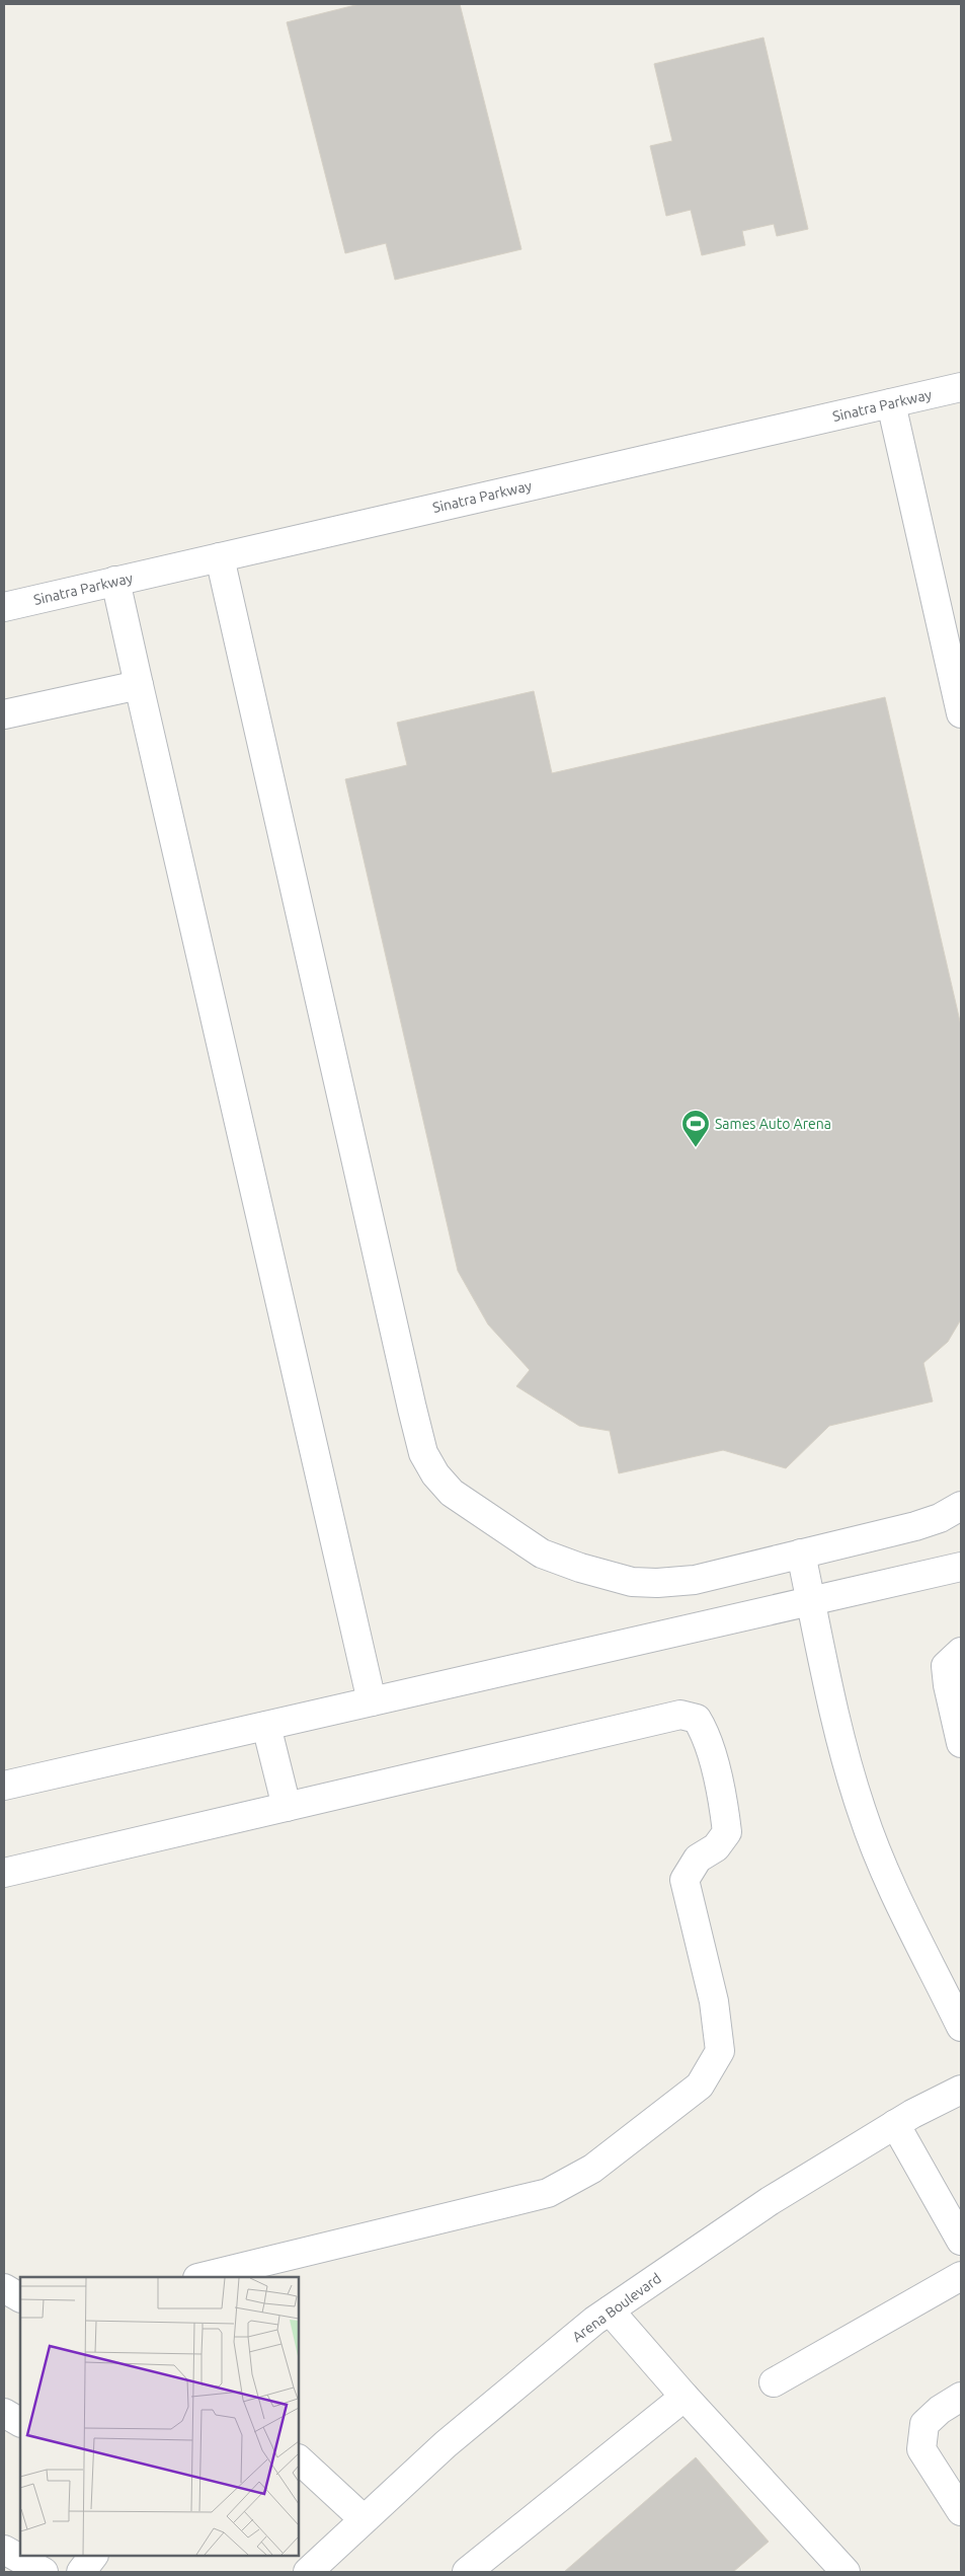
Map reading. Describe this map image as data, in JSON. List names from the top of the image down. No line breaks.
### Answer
{"streets":{"street":["Sinatra Parkway","Arena Boulevard"]},"places":{"sports":["Sames Auto Arena"]}}
